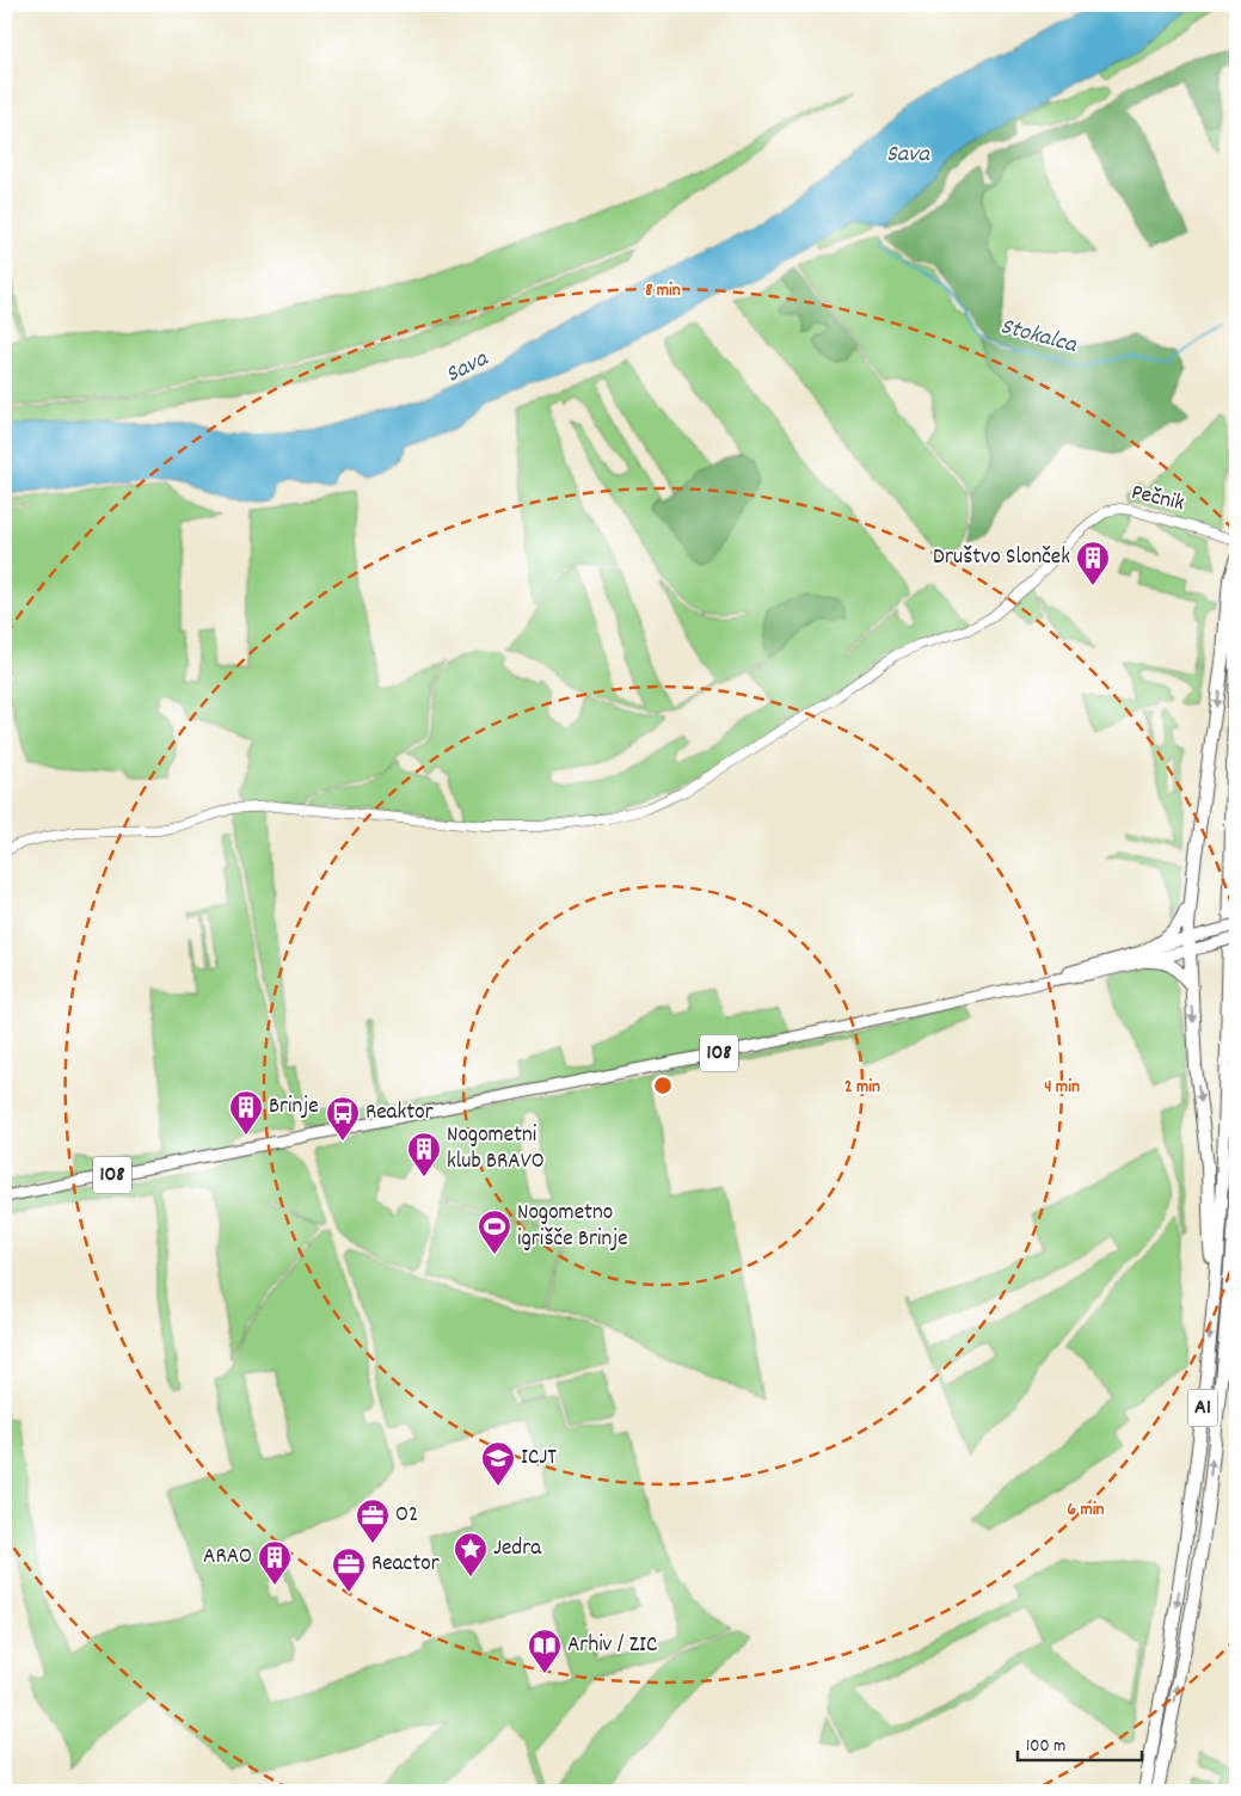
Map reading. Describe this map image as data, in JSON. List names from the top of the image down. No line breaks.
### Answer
{"streets":{"highway":["A1"],"main road":["108"],"street":["Pečnik"]},"water":["Sava","Stokalca"],"places":{"building":["Društvo Slonček","Brinje","Nogometni klub BRAVO","ARAO"],"bus stop":["Reaktor"],"sports":["Nogometno igrišče Brinje"],"school or university":["ICJT"],"office":["O2","Reactor"],"place":["Jedra"],"library":["Arhiv / ZIC"]},"scale_bar":"100 m","rings":["8 min","2 min","4 min","6 min"]}
